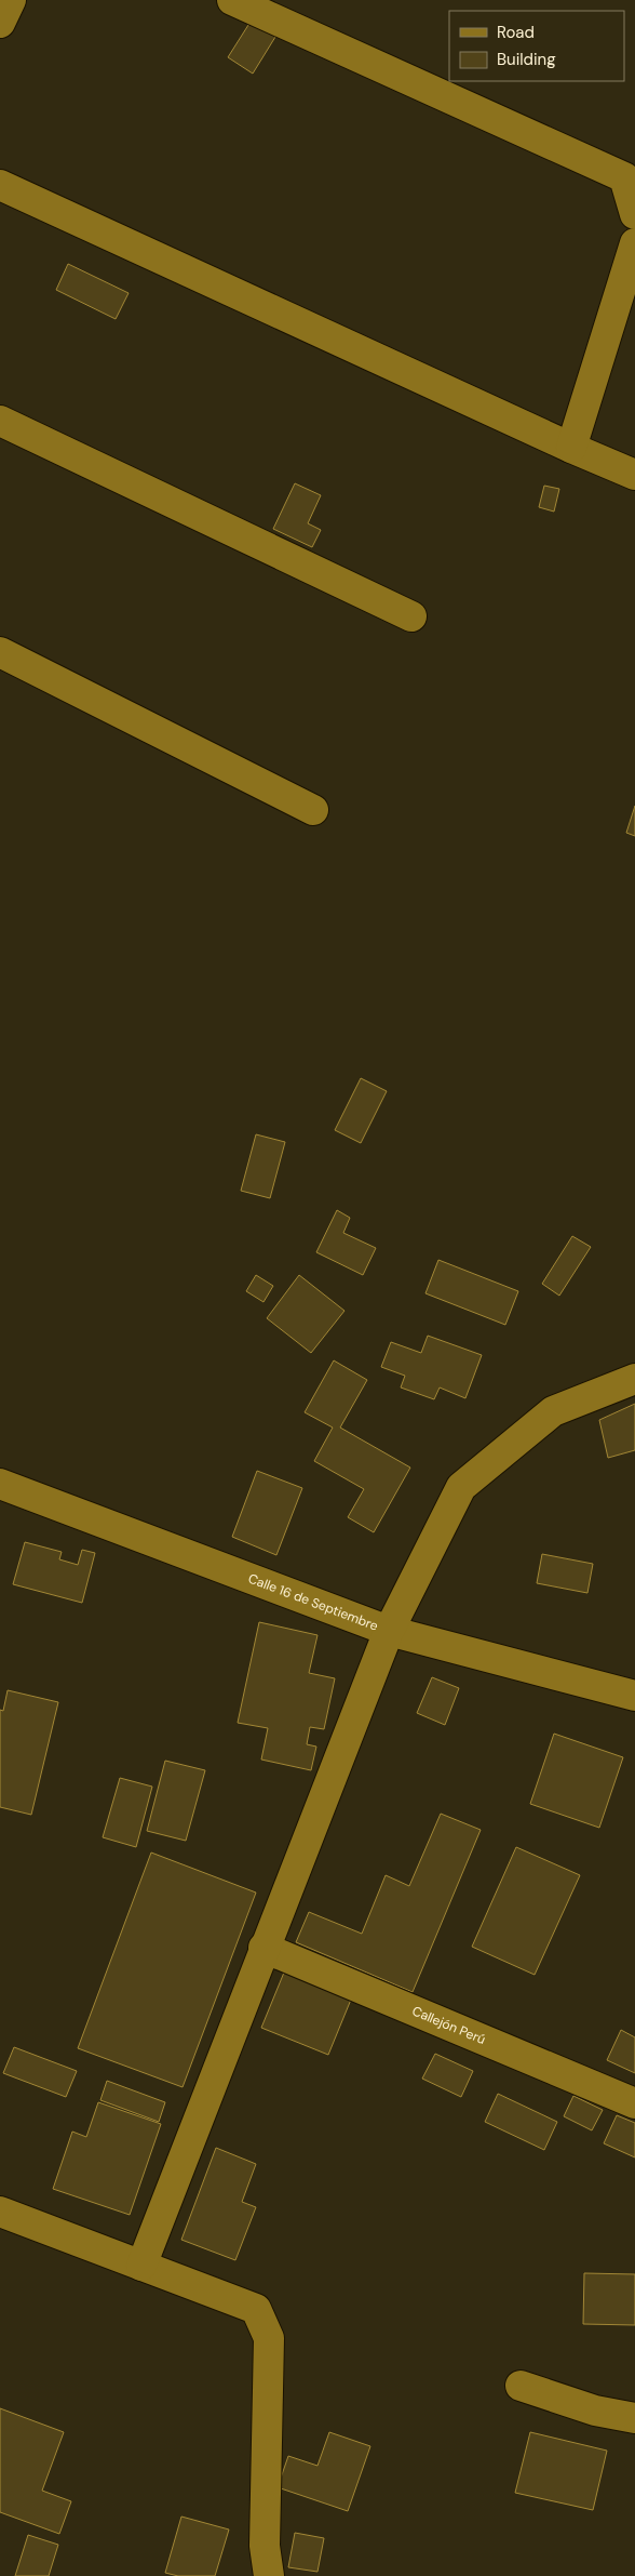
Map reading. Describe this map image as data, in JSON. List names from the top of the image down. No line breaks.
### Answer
{"streets":{"street":["Calle 16 de Septiembre","Callejón Perú"]},"legend":["Road","Building"]}
